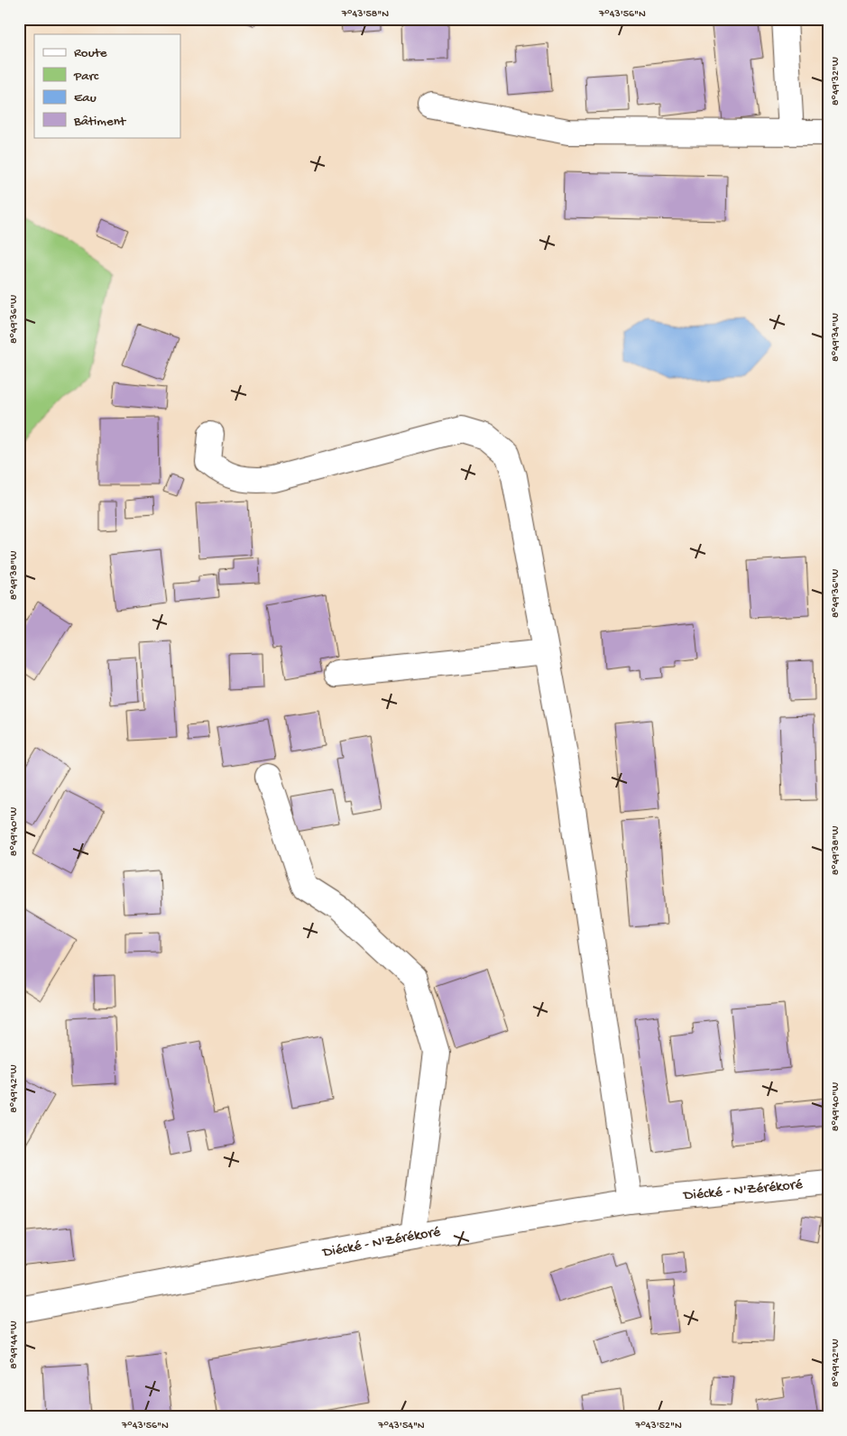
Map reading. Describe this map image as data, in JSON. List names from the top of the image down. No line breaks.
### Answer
{"streets":{"main road":["Diécké - N'Zérékoré"]},"legend":["Route","Parc","Eau","Bâtiment"],"coordinates":["7°43'58\"N","7°43'56\"N","8°49'32\"W","8°49'36\"W","8°49'34\"W","8°49'38\"W","8°49'40\"W","8°49'42\"W","8°49'44\"W","7°43'54\"N","7°43'52\"N"]}
